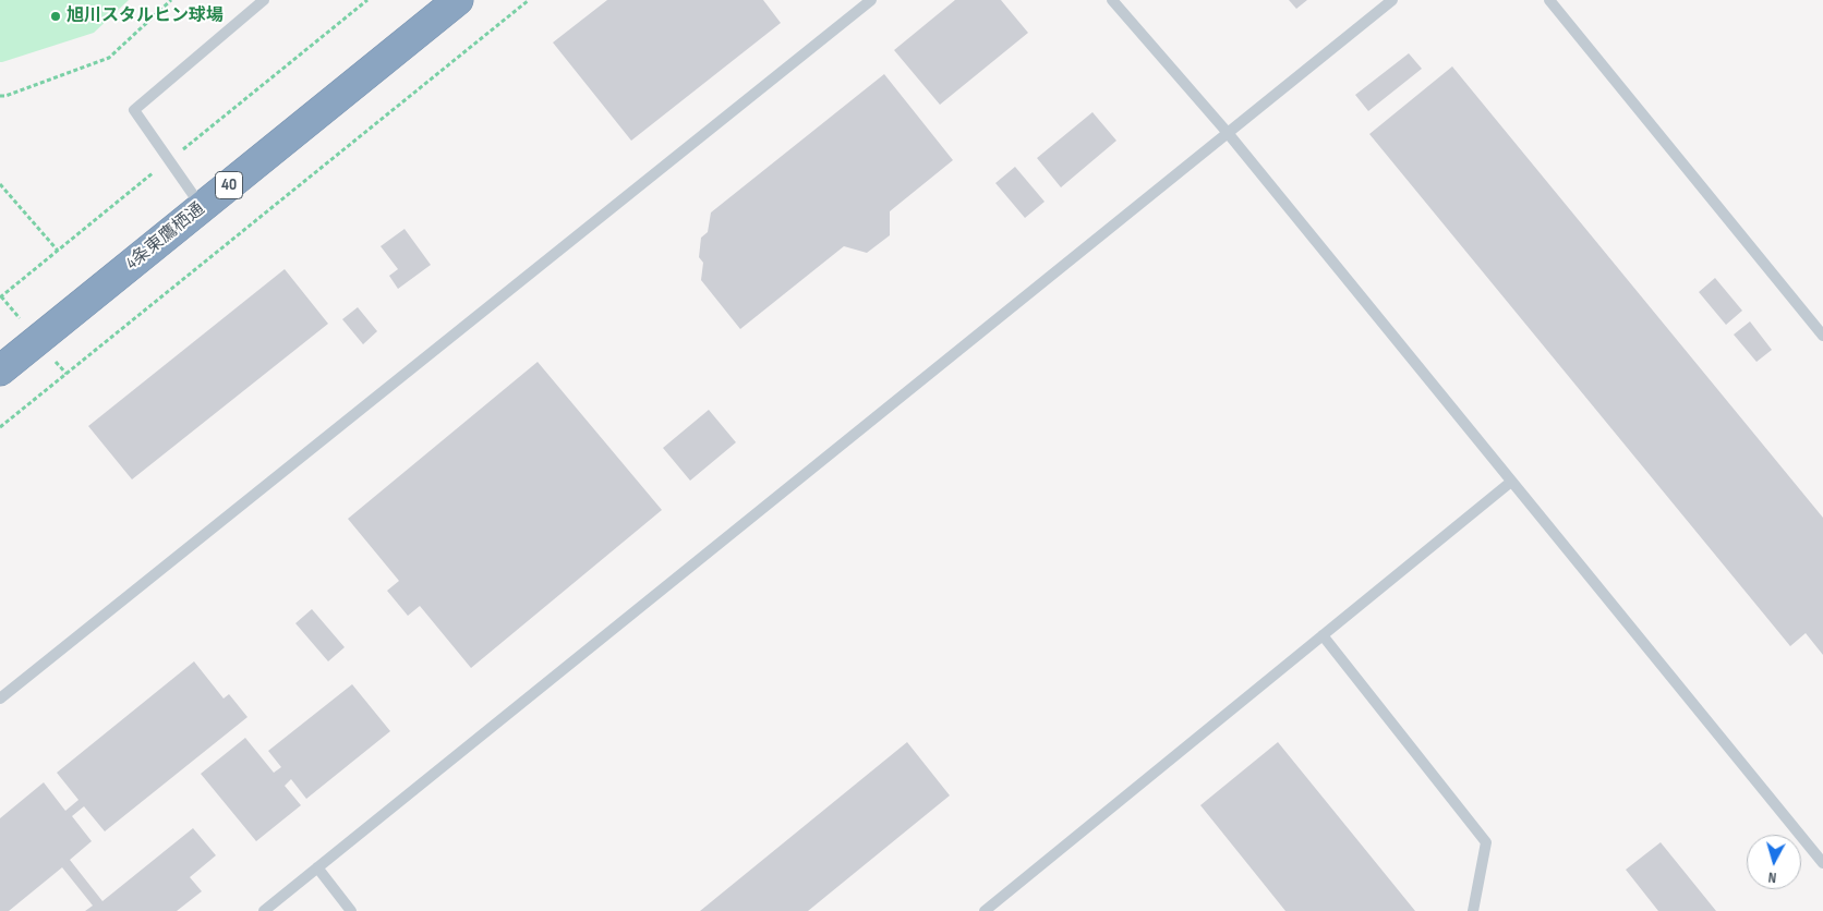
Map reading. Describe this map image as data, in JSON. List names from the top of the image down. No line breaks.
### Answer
{"streets":{"highway":["40","4条東鷹栖通"]},"places":["旭川スタルヒン球場"],"north":"bottom"}
